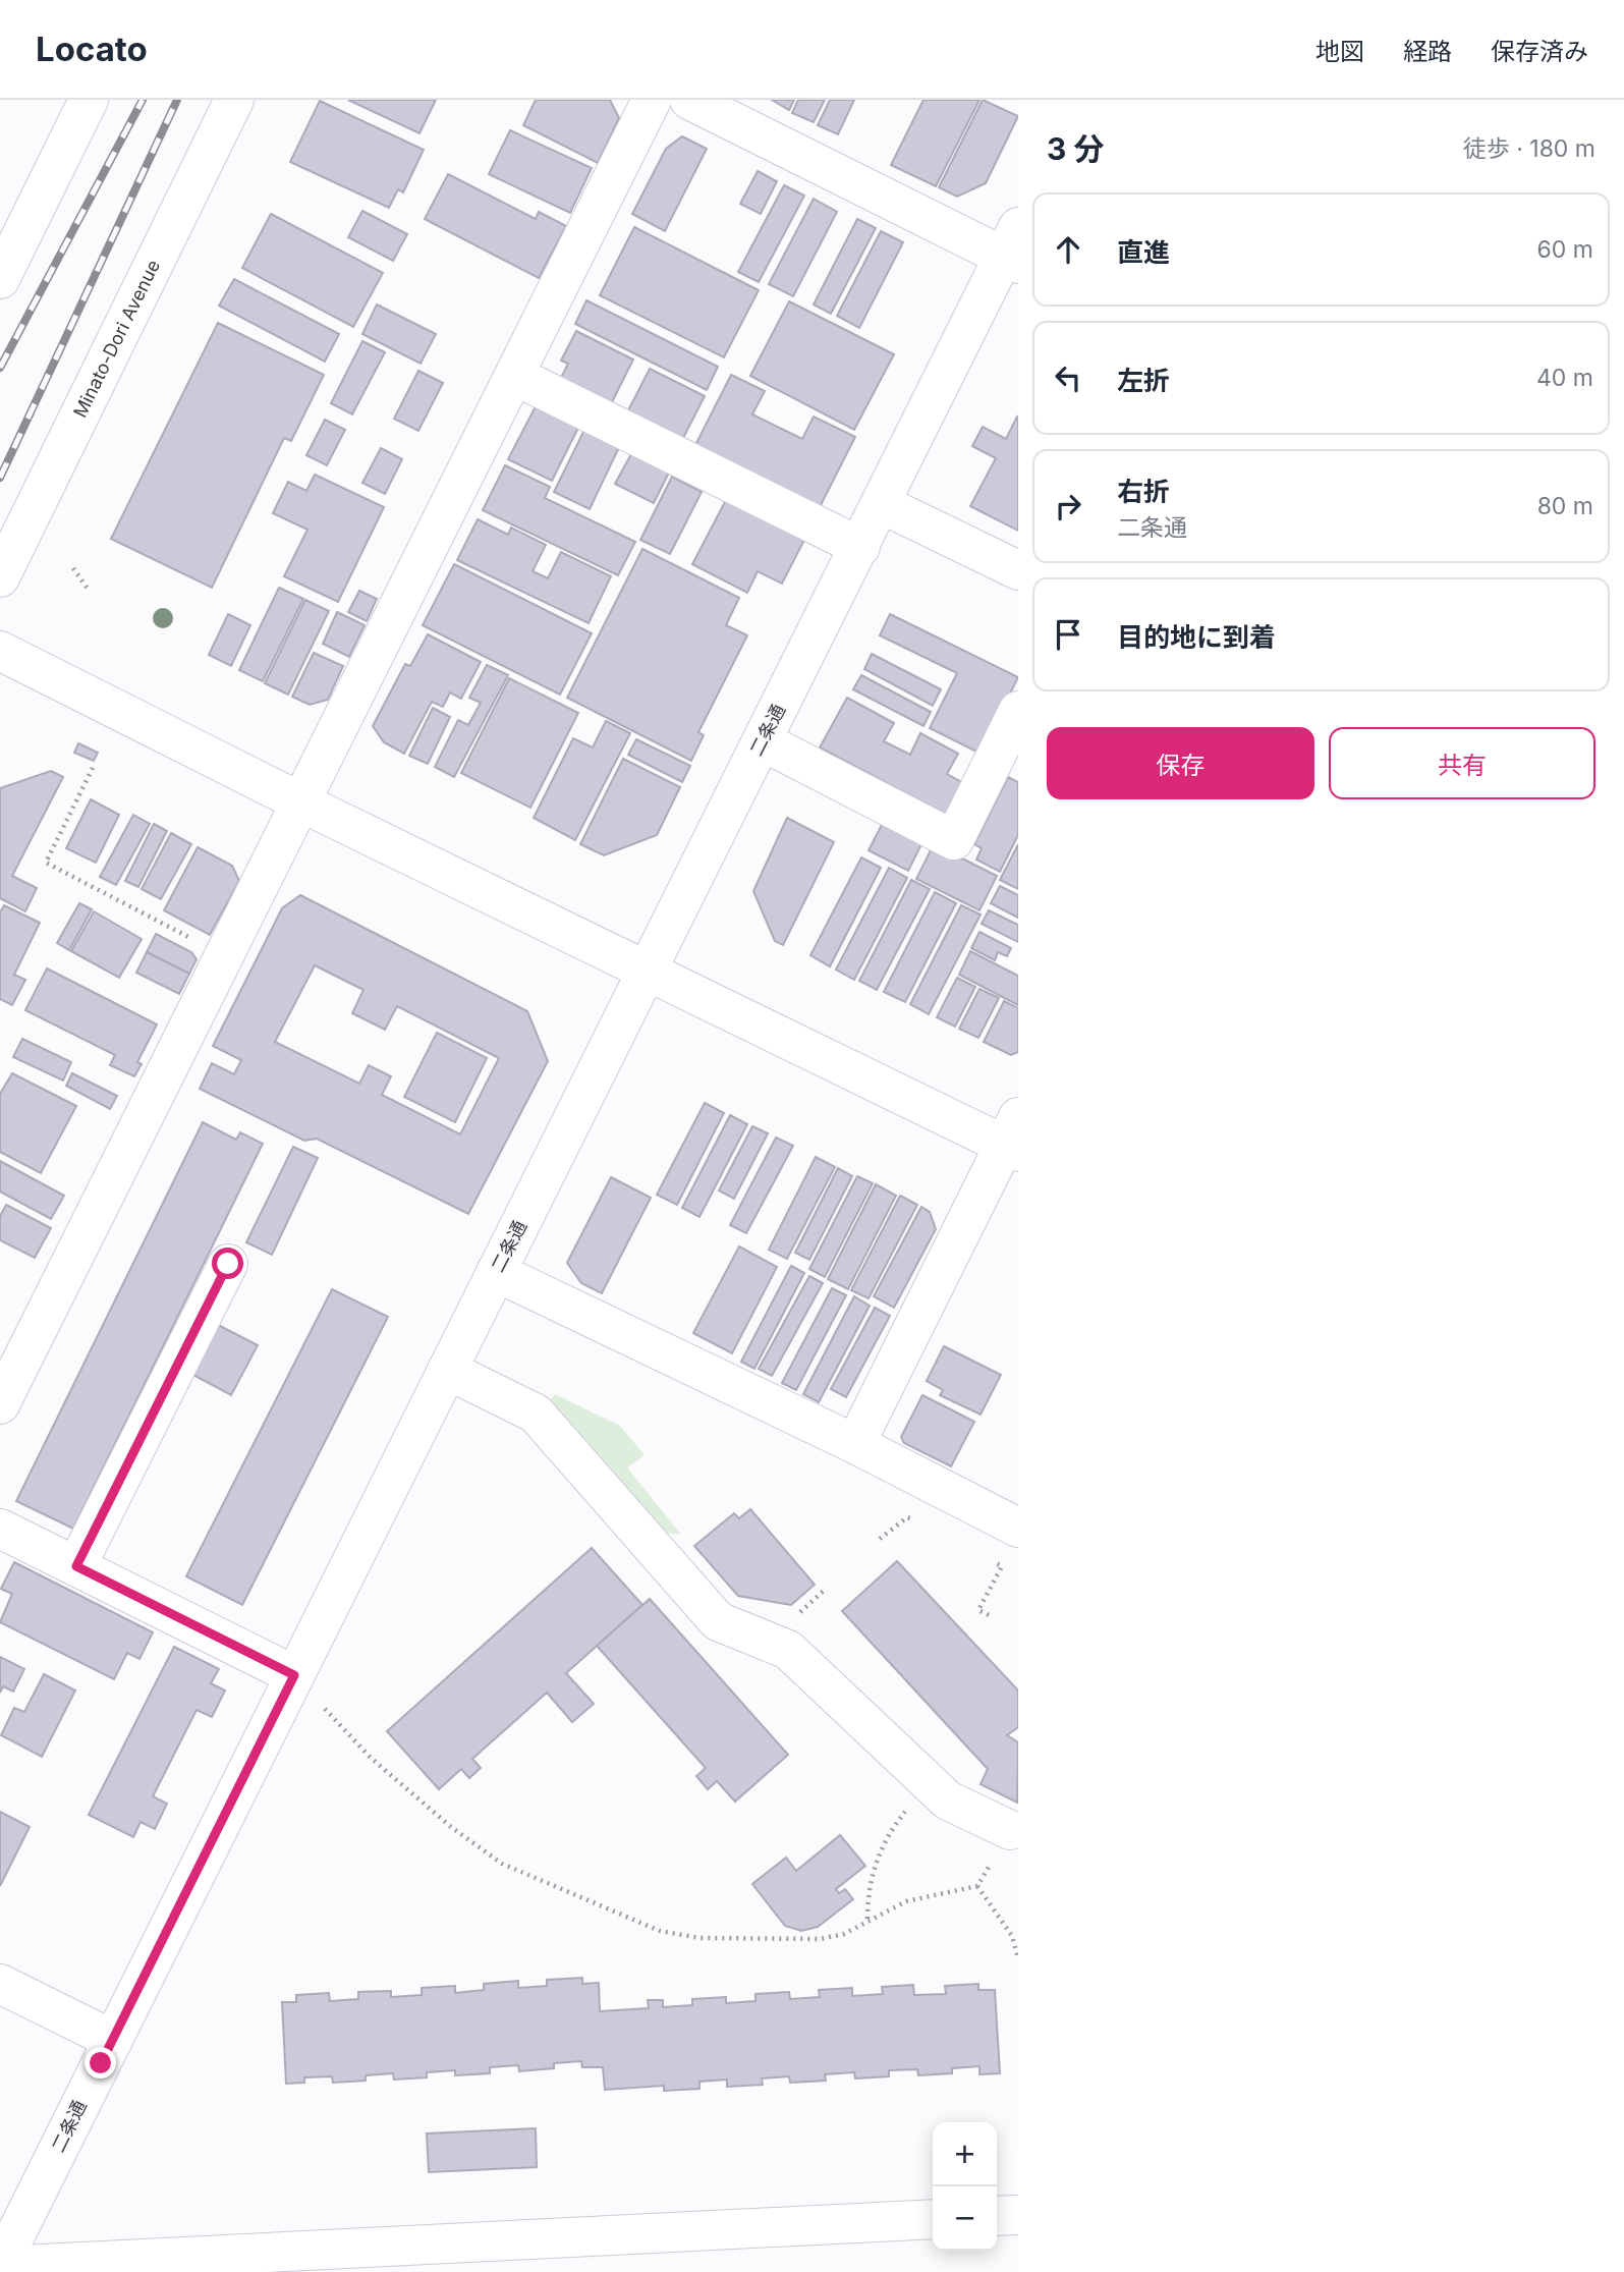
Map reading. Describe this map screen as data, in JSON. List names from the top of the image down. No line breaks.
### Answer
{"streets":{"main road":["Minato-Dori Avenue","二条通"]},"page":{"header":"Locato","nav":["地図","経路","保存済み"],"heading":["3 分","徒歩 · 180 m"],"list":[["直進","60 m"],["左折","40 m"],["右折","二条通","80 m"],"目的地に到着"],"buttons":["保存","共有"],"map_buttons":["+","−"]}}
